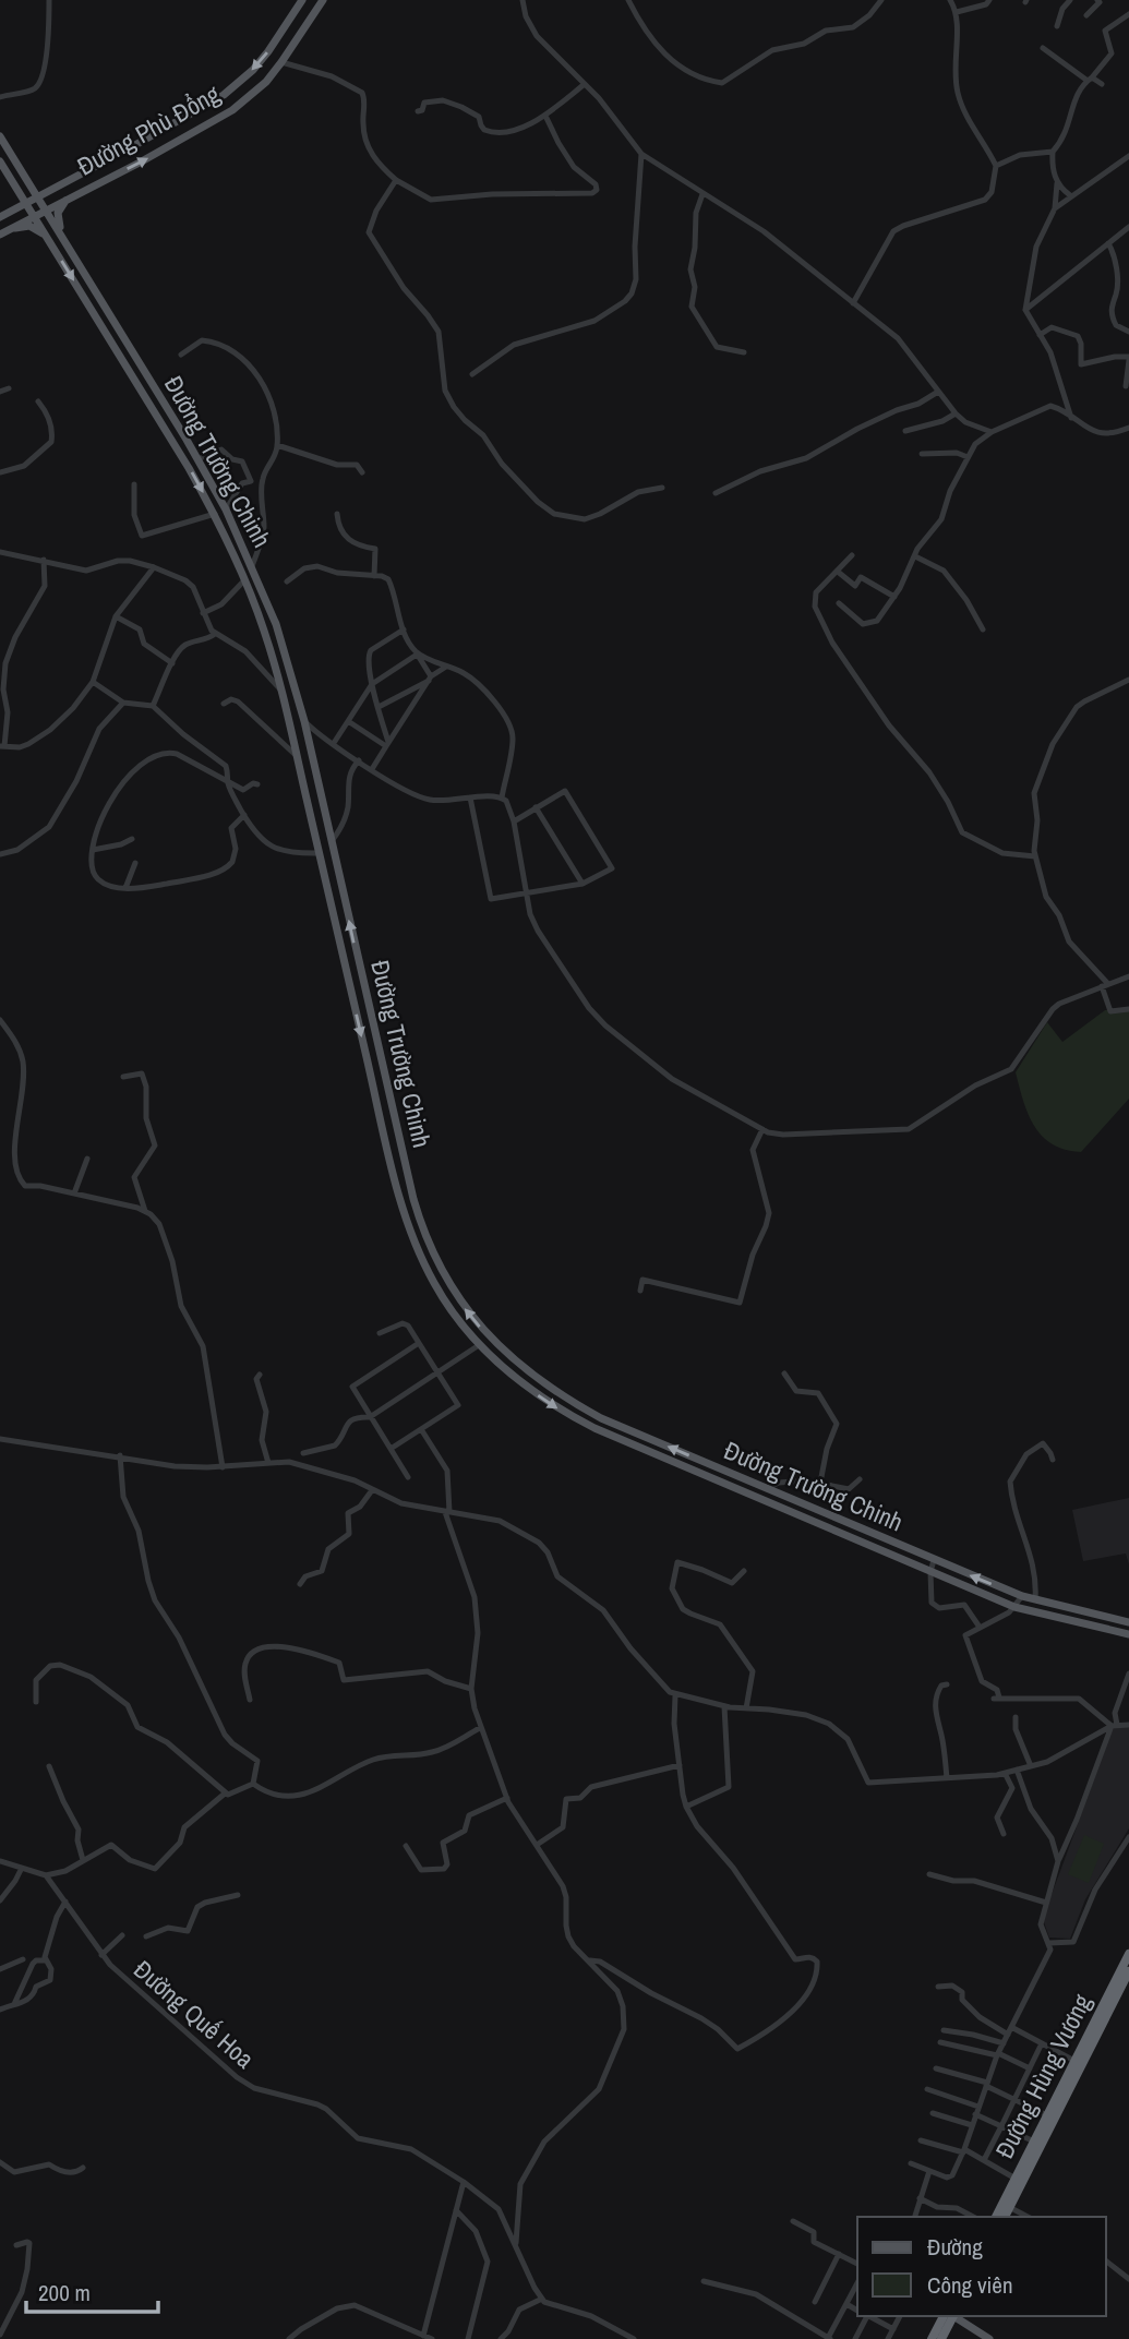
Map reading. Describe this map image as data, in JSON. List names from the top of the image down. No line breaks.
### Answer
{"streets":{"highway":["Đường Hùng Vương"],"main road":["Đường Phù Đổng","Đường Trường Chinh"],"street":["Đường Quế Hoa"]},"crossings":[["Đường Phù Đổng","Đường Trường Chinh"]],"legend":["Đường","Công viên"],"scale_bar":"200 m"}
